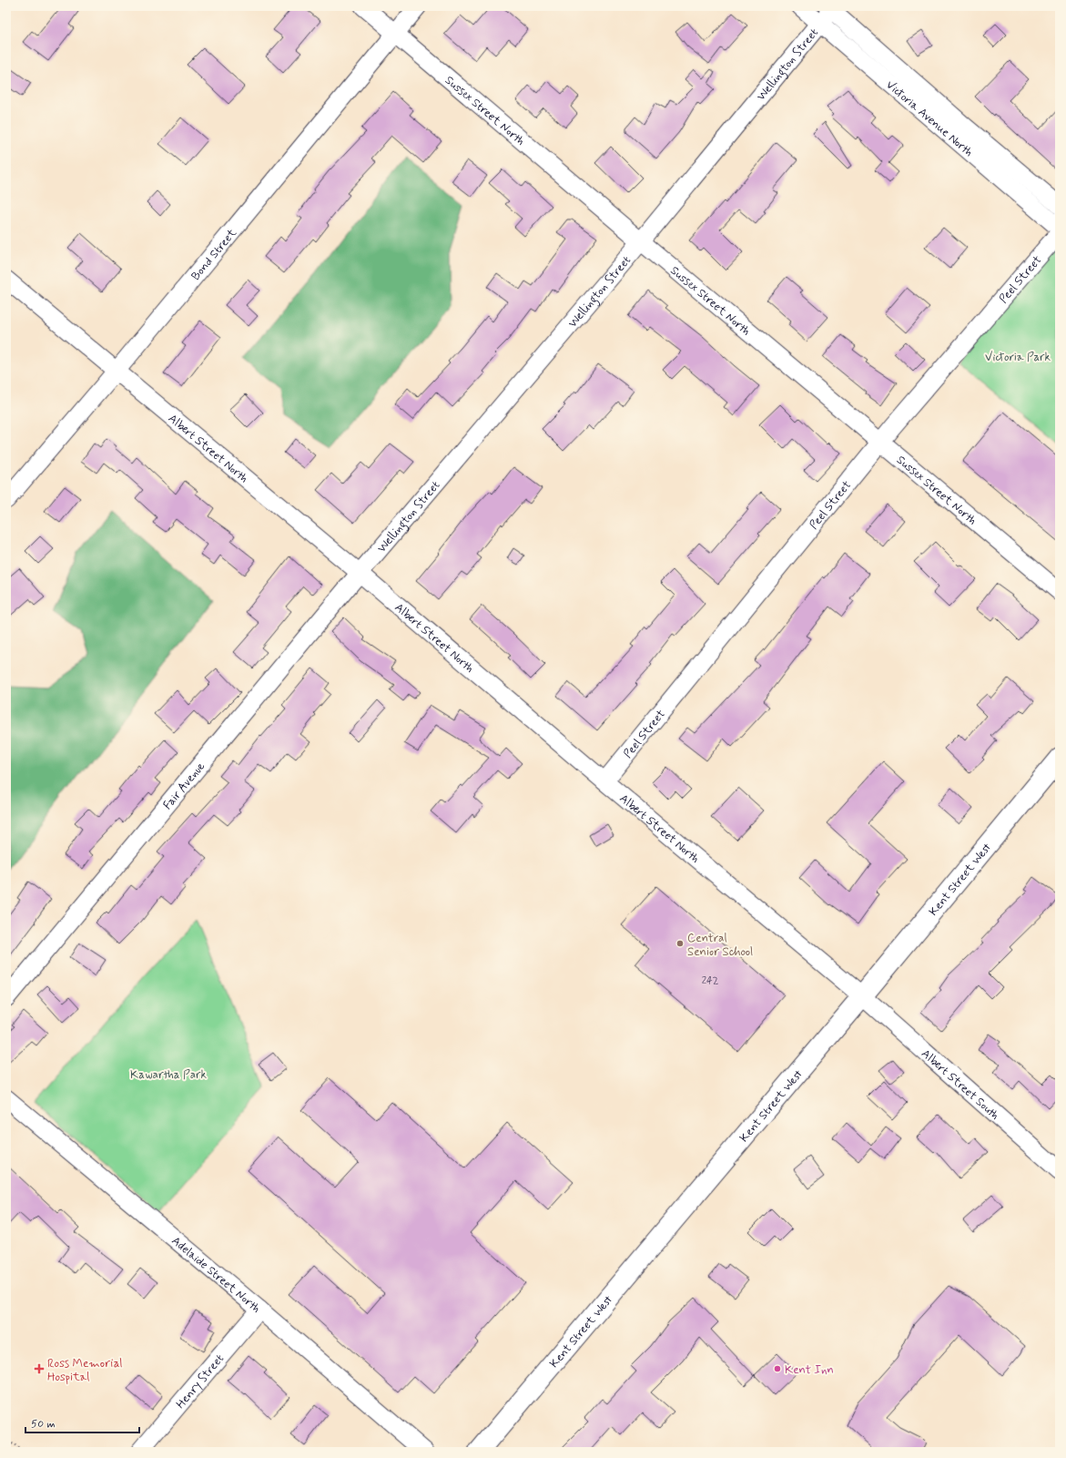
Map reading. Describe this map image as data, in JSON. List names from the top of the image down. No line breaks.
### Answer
{"streets":{"main road":["Kent Street West"],"street":["Wellington Street","Sussex Street North","Victoria Avenue North","Bond Street","Peel Street","Albert Street North","Fair Avenue","Albert Street South","Adelaide Street North","Henry Street"]},"crossings":[["Wellington Street","Sussex Street North"],["Wellington Street","Victoria Avenue North"],["Wellington Street","Albert Street North"],["Wellington Street","Fair Avenue"],["Sussex Street North","Bond Street"],["Sussex Street North","Peel Street"],["Bond Street","Albert Street North"],["Peel Street","Albert Street North"],["Albert Street North","Fair Avenue"],["Albert Street North","Kent Street West"],["Albert Street North","Albert Street South"],["Kent Street West","Albert Street South"],["Adelaide Street North","Henry Street"]],"parks":["Victoria Park","Kawartha Park"],"places":{"other":["Central Senior School","Kent Inn"],"health":["Ross Memorial Hospital"]},"house_numbers":["242"],"scale_bar":"50 m"}
